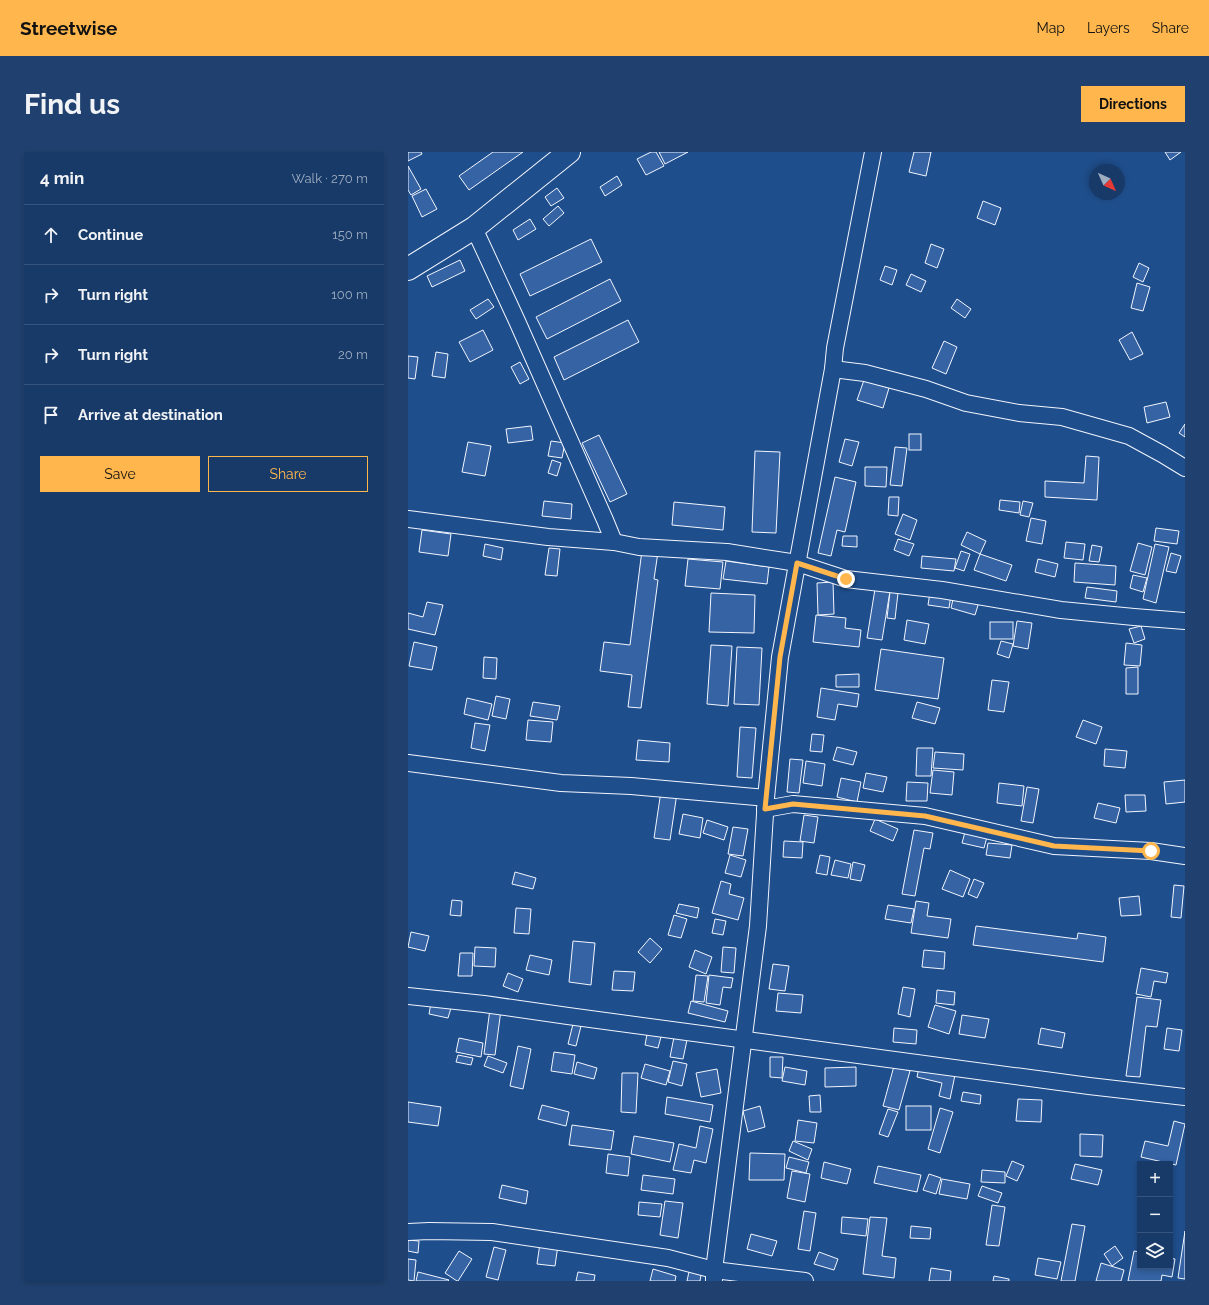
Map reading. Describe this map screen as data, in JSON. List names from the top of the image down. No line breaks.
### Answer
{"north":"bottom right","page":{"header":"Streetwise","nav":["Map","Layers","Share"],"buttons":["Directions",["Save","Share"]],"title":"Find us","heading":["4 min","Walk · 270 m"],"list":[["Continue","150 m"],["Turn right","100 m"],["Turn right","20 m"],"Arrive at destination"],"map_buttons":["+","−"]}}
